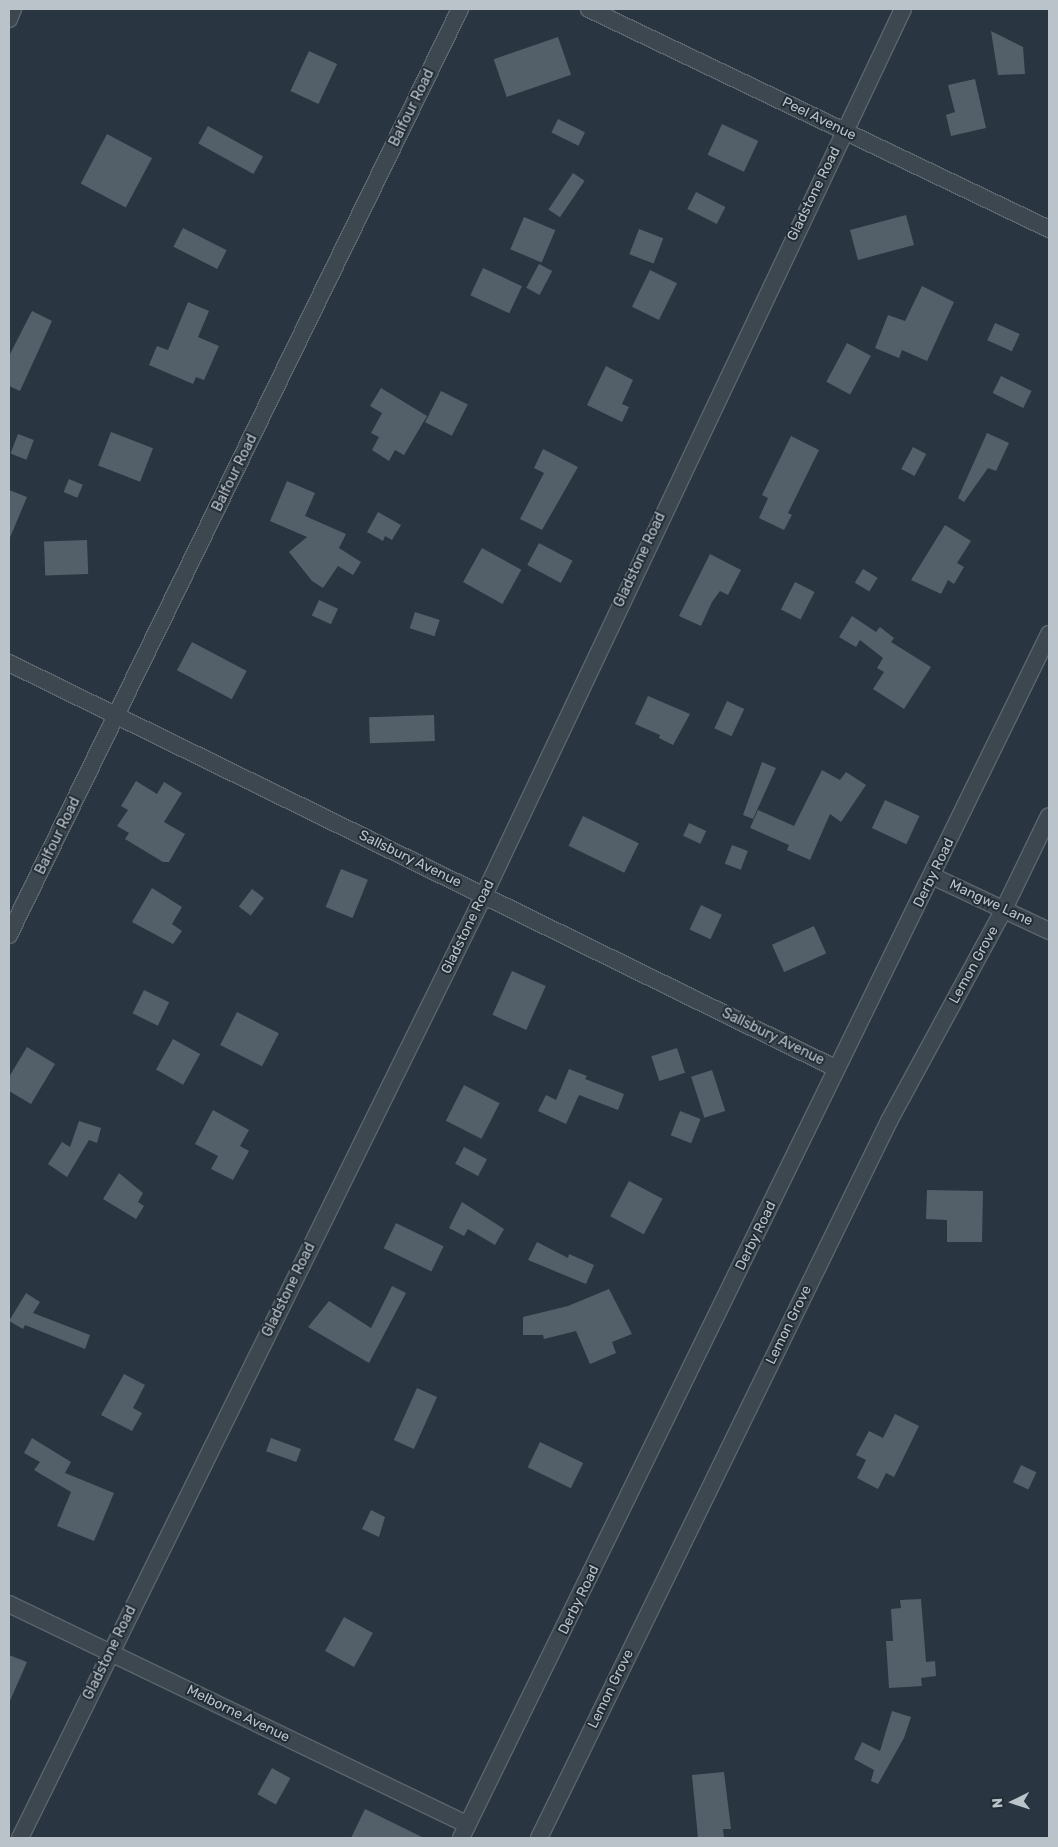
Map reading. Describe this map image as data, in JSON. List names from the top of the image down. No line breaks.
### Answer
{"streets":{"street":["Balfour Road","Peel Avenue","Gladstone Road","Sallsbury Avenue","Derby Road","Mangwe Lane","Lemon Grove","Melborne Avenue"]},"crossings":[["Balfour Road","Sallsbury Avenue"],["Peel Avenue","Gladstone Road"],["Gladstone Road","Sallsbury Avenue"],["Gladstone Road","Melborne Avenue"],["Sallsbury Avenue","Derby Road"],["Derby Road","Mangwe Lane"],["Derby Road","Melborne Avenue"],["Mangwe Lane","Lemon Grove"]],"north":"left"}
